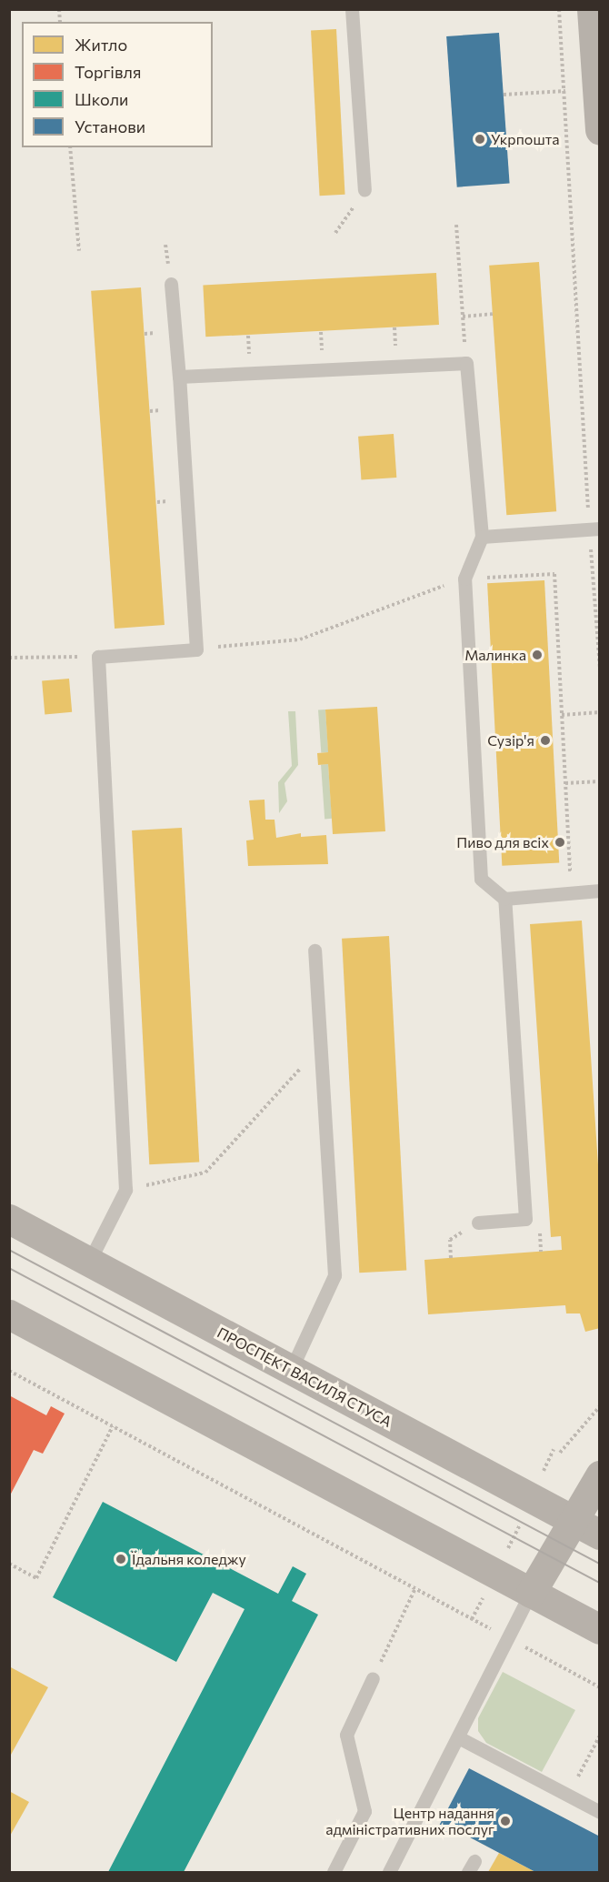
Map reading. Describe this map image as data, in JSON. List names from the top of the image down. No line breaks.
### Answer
{"streets":{"street":["ПРОСПЕКТ ВАСИЛЯ СТУСА"]},"places":["Укрпошта","Малинка","Сузір'я","Пиво для всіх","Їдальня коледжу","Центр надання адміністративних послуг"],"legend":["Житло","Торгівля","Школи","Установи"]}
